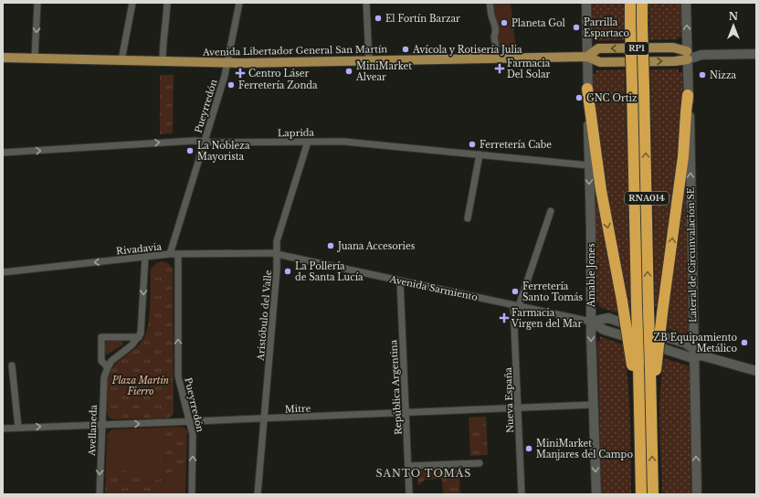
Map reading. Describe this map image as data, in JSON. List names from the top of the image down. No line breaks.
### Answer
{"streets":{"highway":["RNA014"],"main road":["RP1","Avenida Libertador General San Martín"],"street":["Pueyrredón","Laprida","Rivadavia","Lateral de Circunvalación SE","Amable Jones","Avenida Sarmiento","Aristóbulo del Valle","República Argentina","Nueva España","Mitre","Avellaneda"]},"crossings":[["Avenida Libertador General San Martín","Pueyrredón"],["Avenida Libertador General San Martín","Lateral de Circunvalación SE"],["Avenida Libertador General San Martín","Amable Jones"],["Pueyrredón","Laprida"],["Pueyrredón","Rivadavia"],["Pueyrredón","Mitre"],["Laprida","Amable Jones"],["Laprida","Aristóbulo del Valle"],["Rivadavia","Avenida Sarmiento"],["Rivadavia","Aristóbulo del Valle"],["Lateral de Circunvalación SE","Avenida Sarmiento"],["Amable Jones","Avenida Sarmiento"],["Amable Jones","Mitre"],["Avenida Sarmiento","Aristóbulo del Valle"],["Avenida Sarmiento","República Argentina"],["Avenida Sarmiento","Nueva España"],["Aristóbulo del Valle","Mitre"],["República Argentina","Mitre"],["Nueva España","Mitre"],["Mitre","Avellaneda"]],"one_way":["Rivadavia","Lateral de Circunvalación SE","Avellaneda"],"districts":["SANTO TOMÁS"],"parks":["Plaza Martín Fierro"],"places":{"other":["El Fortín Barzar","Planeta Gol","Parrilla Espartaco","Avícola y Rotisería Julia","MiniMarket Alvear","Nizza","Ferretería Zonda","GNC Ortiz","Ferretería Cabe","La Nobleza Mayorista","Juana Accesories","La Pollería de Santa Lucía","Ferretería Santo Tomás","ZB Equipamiento Metálico","MiniMarket Manjares del Campo"],"health":["Farmacia Del Solar","Centro Láser","Farmacia Virgen del Mar"]},"north":"top"}
